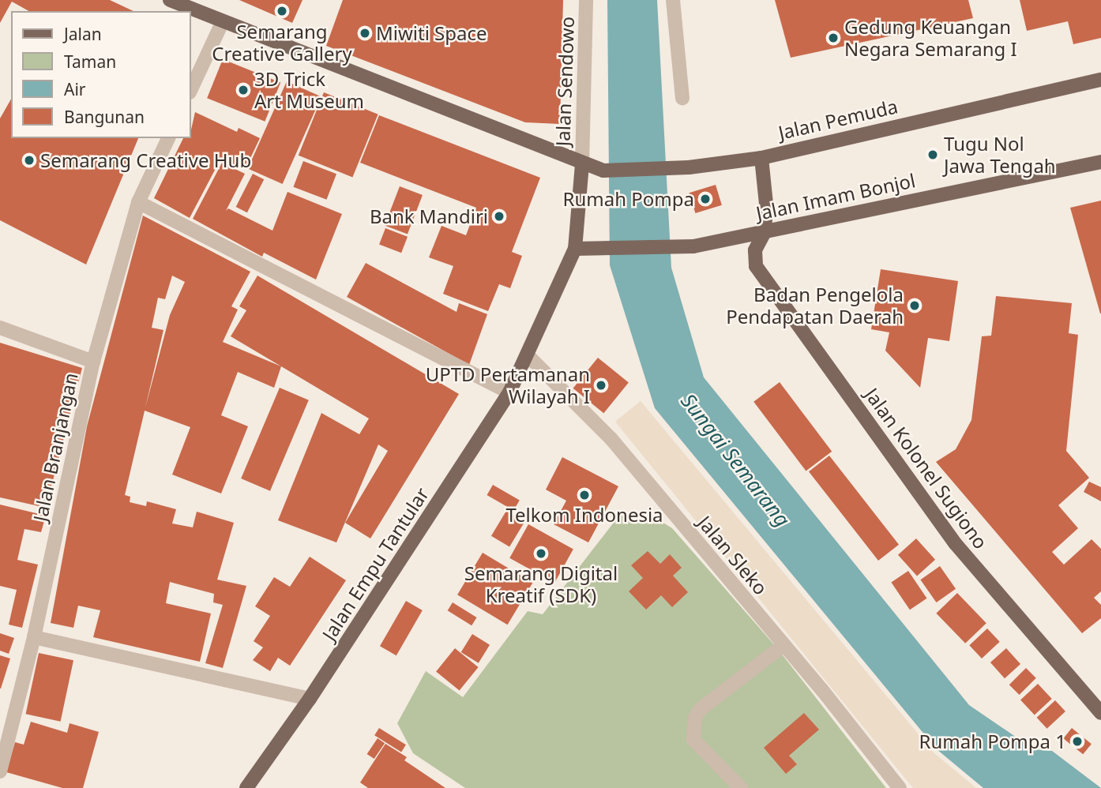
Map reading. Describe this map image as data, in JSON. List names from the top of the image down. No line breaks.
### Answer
{"streets":{"main road":["Jalan Pemuda","Jalan Imam Bonjol","Jalan Kolonel Sugiono","Jalan Empu Tantular"],"street":["Jalan Sendowo","Jalan Branjangan","Jalan Sleko"]},"crossings":[["Jalan Sendowo","Jalan Pemuda"],["Jalan Sendowo","Jalan Empu Tantular"],["Jalan Pemuda","Jalan Kolonel Sugiono"],["Jalan Pemuda","Jalan Empu Tantular"],["Jalan Imam Bonjol","Jalan Kolonel Sugiono"],["Jalan Imam Bonjol","Jalan Empu Tantular"],["Jalan Sleko","Jalan Empu Tantular"]],"water":["Sungai Semarang"],"places":["Semarang Creative Gallery","Miwiti Space","Gedung Keuangan Negara Semarang I","3D Trick Art Museum","Tugu Nol Jawa Tengah","Semarang Creative Hub","Rumah Pompa","Bank Mandiri","Badan Pengelola Pendapatan Daerah","UPTD Pertamanan Wilayah I","Telkom Indonesia","Semarang Digital Kreatif (SDK)","Rumah Pompa 1"],"legend":["Jalan","Taman","Air","Bangunan"]}
